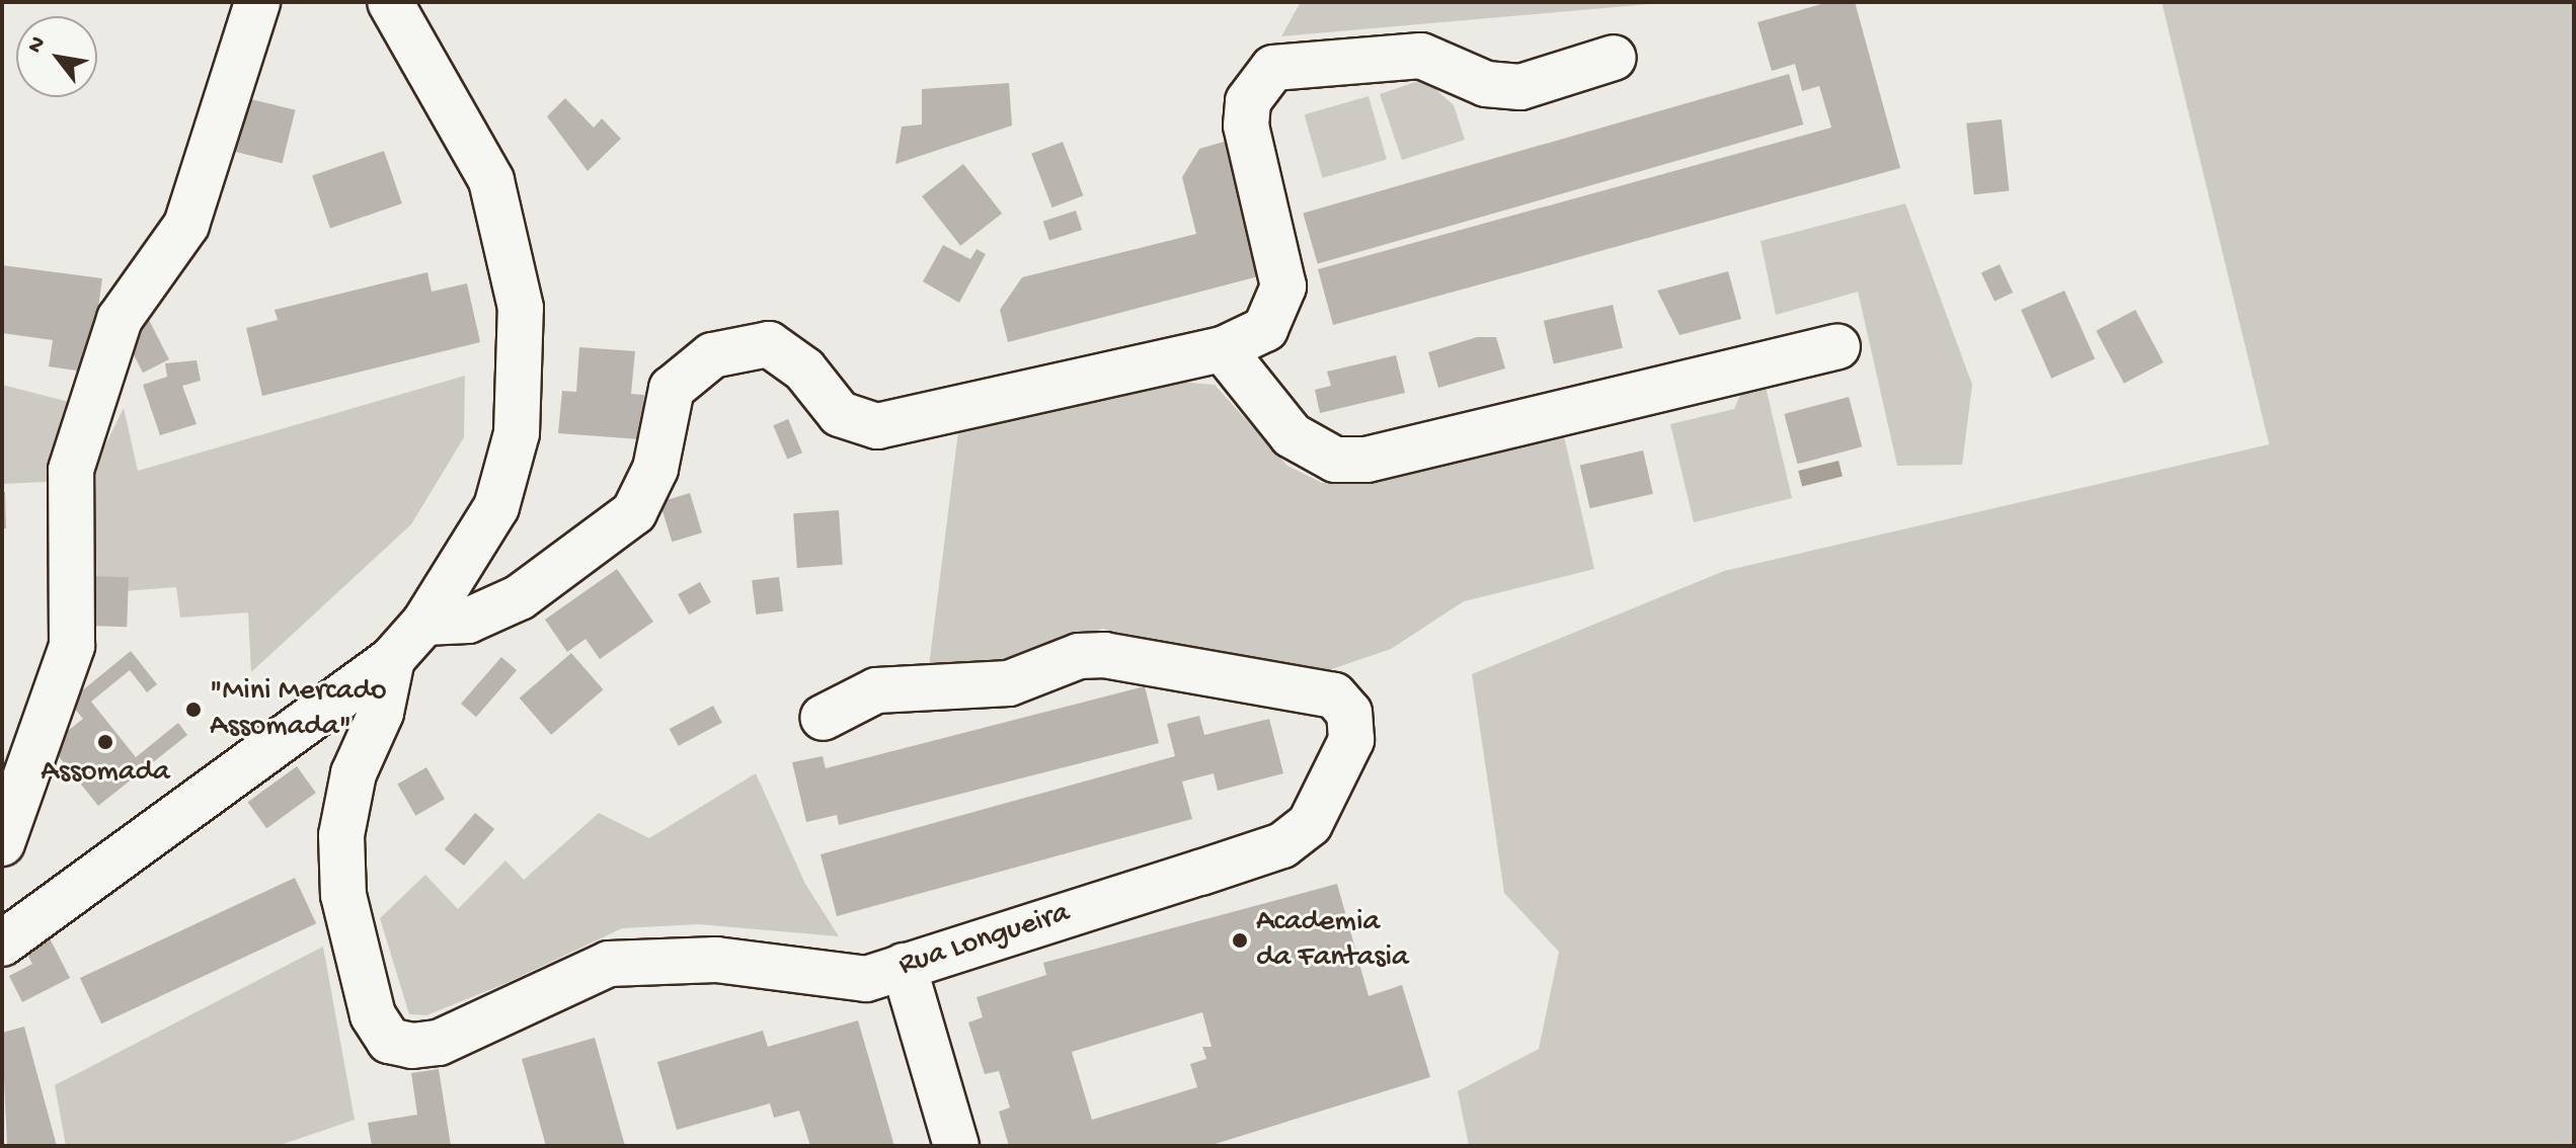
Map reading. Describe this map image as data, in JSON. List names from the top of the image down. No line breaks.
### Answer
{"streets":{"street":["Rua Longueira"]},"places":["\"Mini Mercado Assomada\"","Assomada","Academia da Fantasia"],"north":"top left"}
